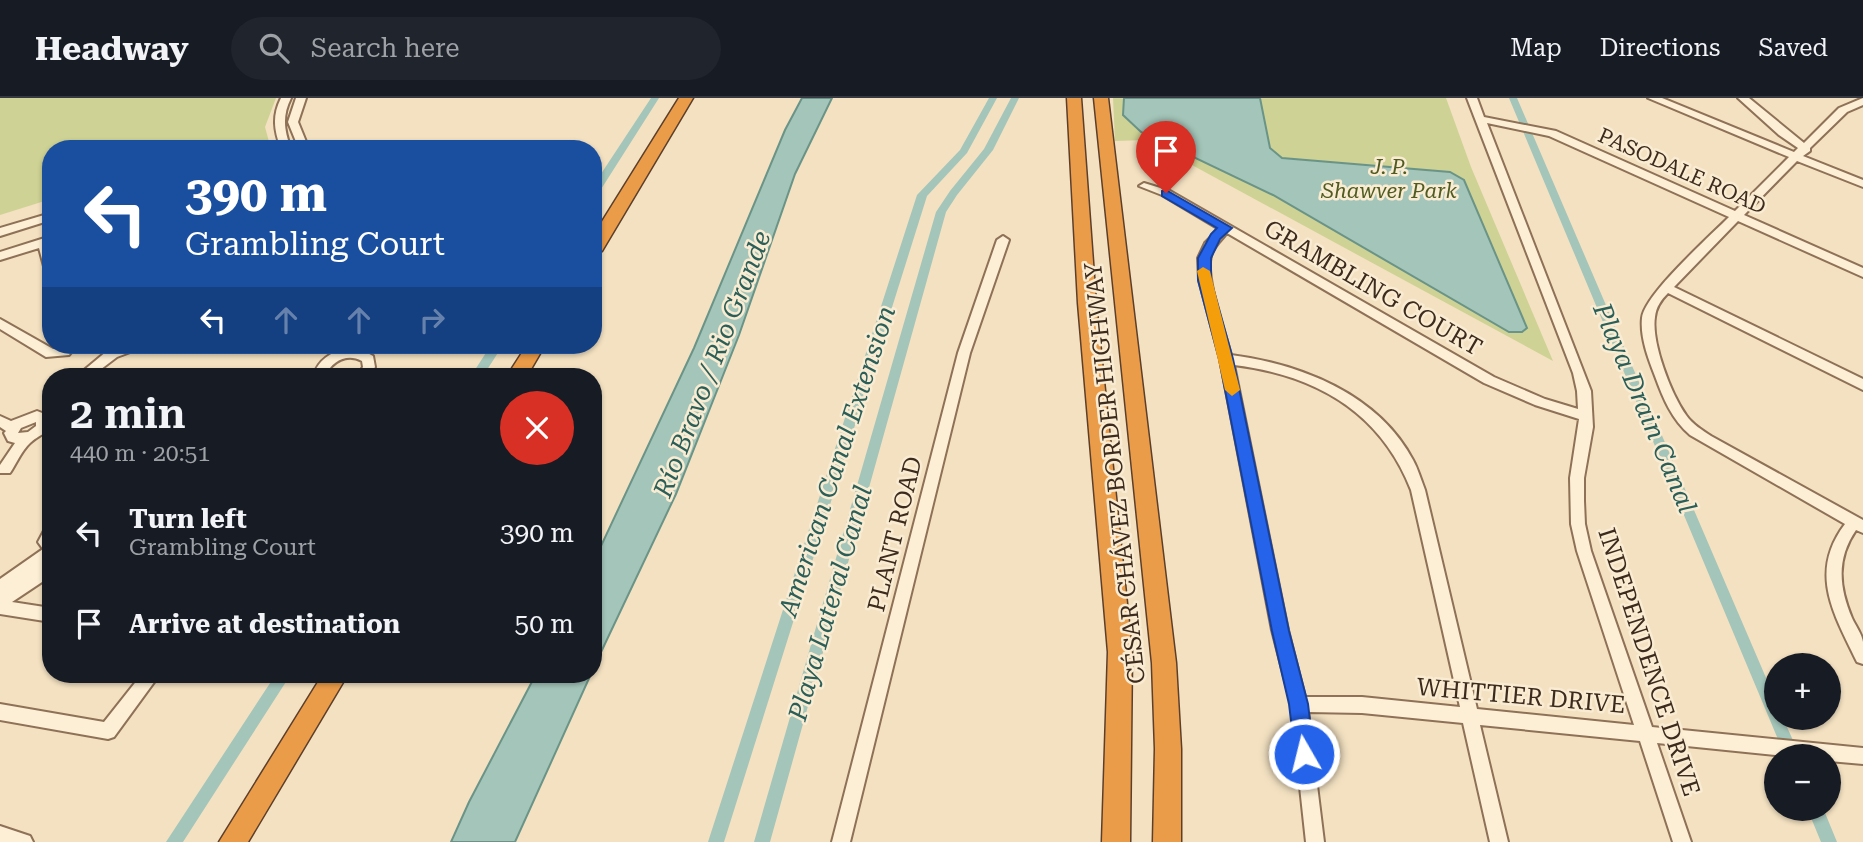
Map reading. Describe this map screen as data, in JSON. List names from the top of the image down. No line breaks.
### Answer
{"streets":{"highway":["CÉSAR CHÁVEZ BORDER HIGHWAY"],"street":["PASODALE ROAD","GRAMBLING COURT","PLANT ROAD","INDEPENDENCE DRIVE","WHITTIER DRIVE"]},"crossings":[["PASODALE ROAD","INDEPENDENCE DRIVE"],["GRAMBLING COURT","INDEPENDENCE DRIVE"],["INDEPENDENCE DRIVE","WHITTIER DRIVE"]],"water":["Río Bravo / Rio Grande","Playa Drain Canal","American Canal Extension","Playa Lateral Canal"],"parks":["J. P. Shawver Park"],"page":{"header":"Headway","search":"Search here","nav":["Map","Directions","Saved"],"turn":["390 m","Grambling Court"],"heading":["2 min","440 m · 20:51"],"list":[{"name":"Turn left","note":"Grambling Court","value":"390 m"},{"name":"Arrive at destination","value":"50 m"}],"map_buttons":["+","−"]}}
